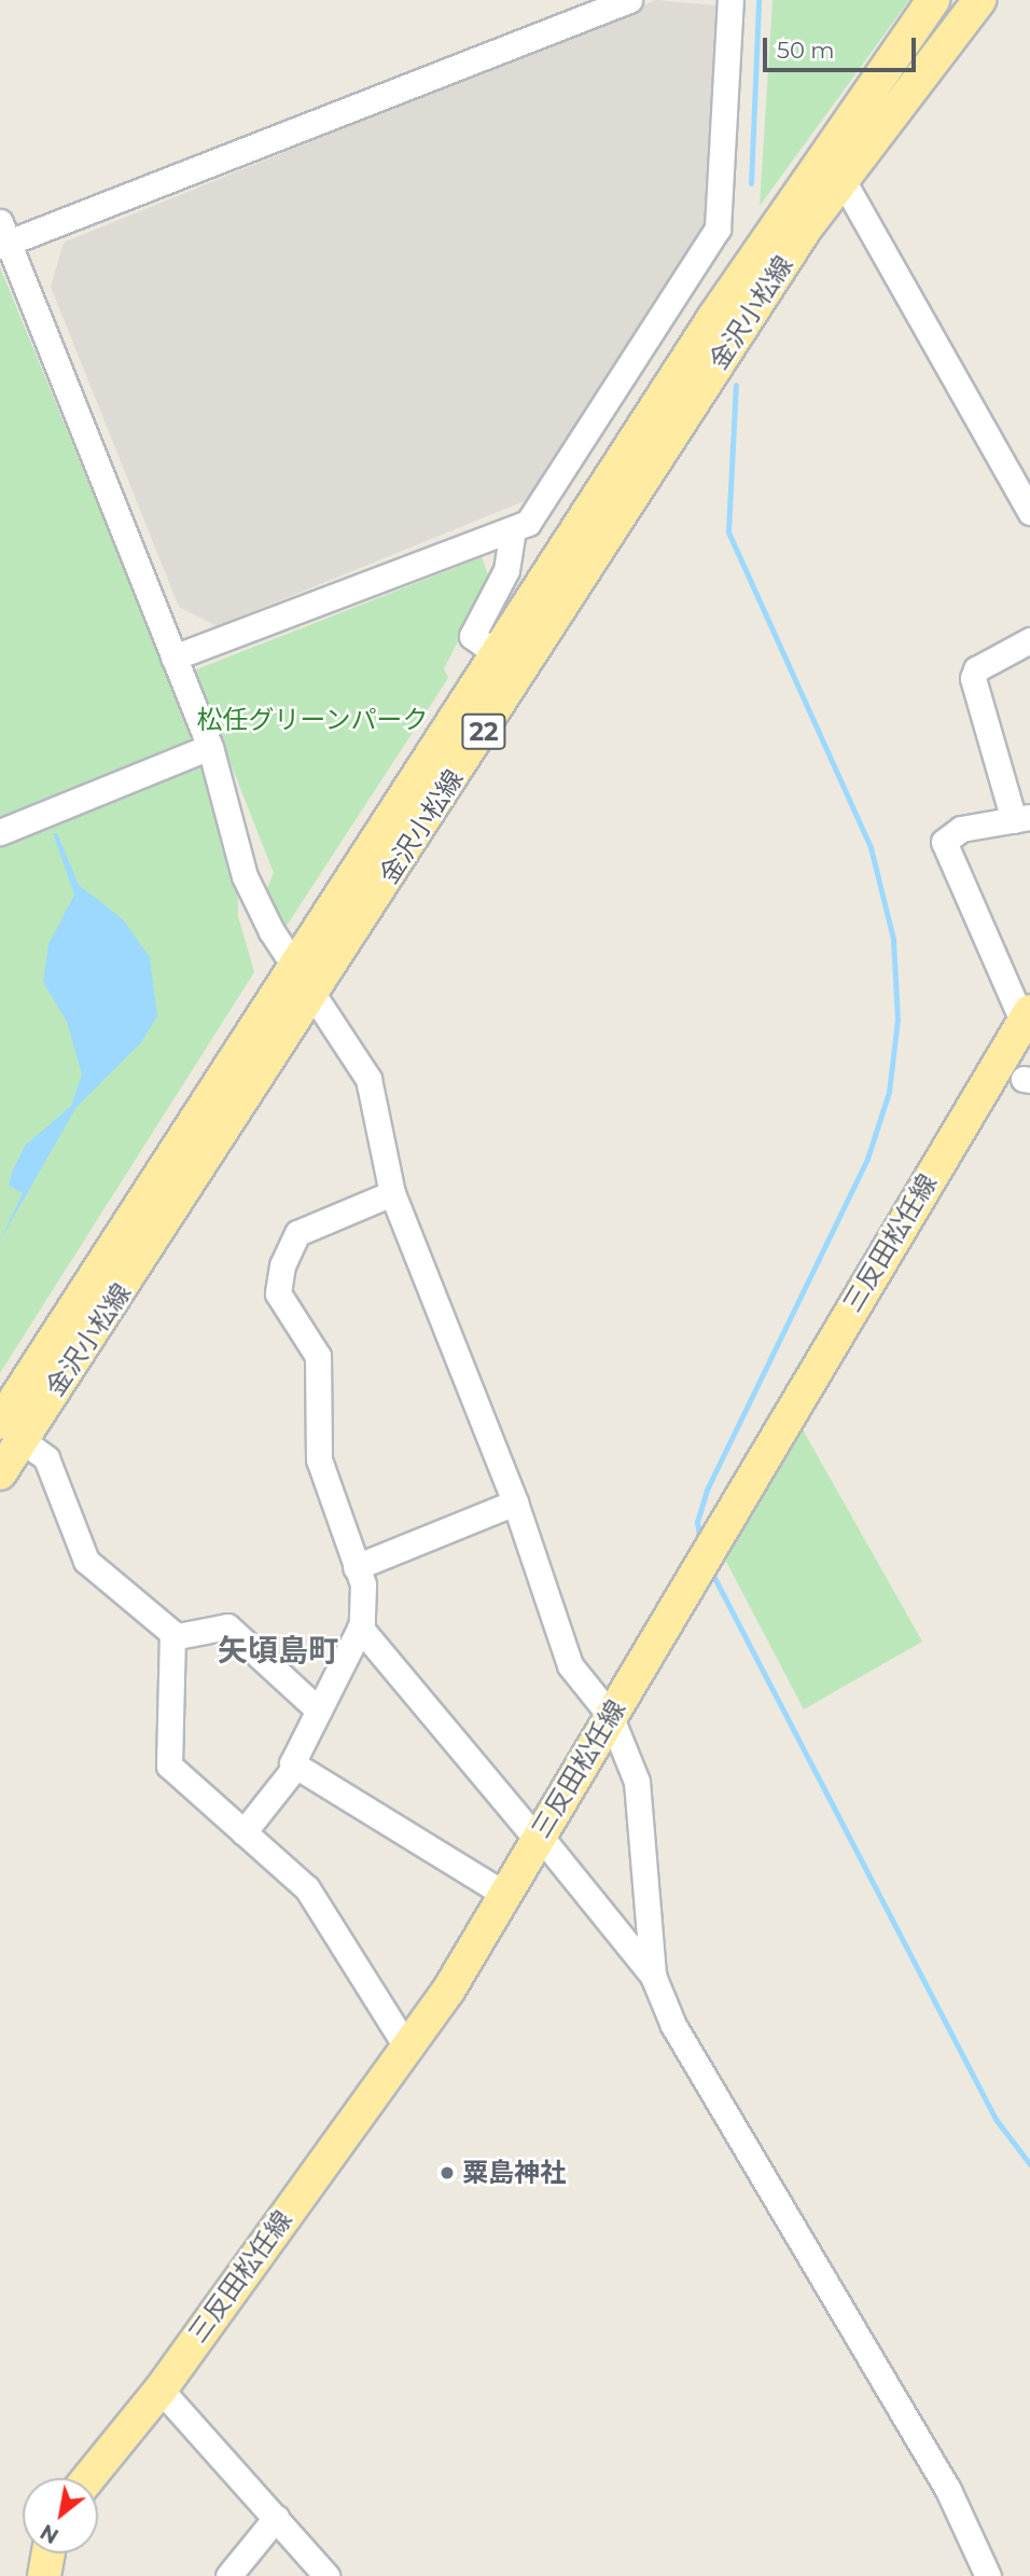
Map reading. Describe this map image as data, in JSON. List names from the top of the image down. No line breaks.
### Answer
{"streets":{"main road":["金沢小松線","22","三反田松任線"]},"districts":["矢頃島町"],"parks":["松任グリーンパーク"],"places":["粟島神社"],"scale_bar":"50 m","north":"bottom left"}
